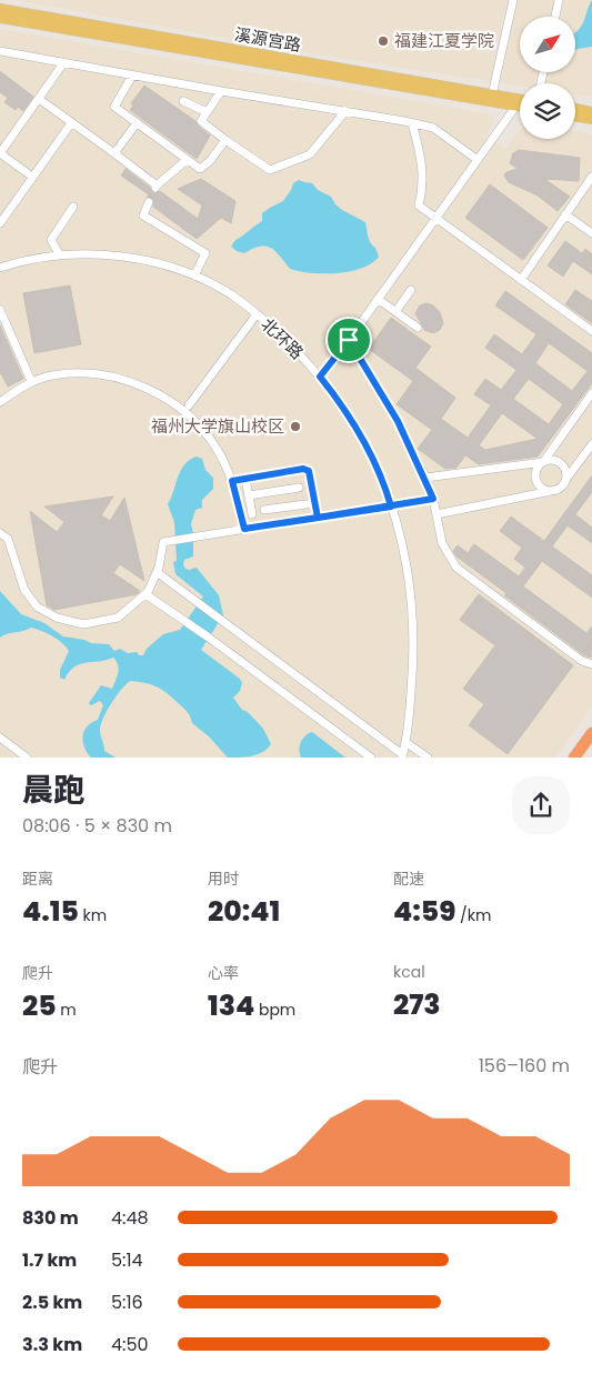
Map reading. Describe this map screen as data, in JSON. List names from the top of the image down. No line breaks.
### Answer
{"streets":{"main road":["溪源宫路"],"street":["北环路"]},"places":["福建江夏学院","福州大学旗山校区"],"north":"top right","page":{"heading":["晨跑","08:06 · 5 × 830 m"],"stats":[["距离","4.15 km"],["用时","20:41"],["配速","4:59 /km"],["爬升","25 m"],["心率","134 bpm"],["kcal","273"]],"chart":["爬升","156–160 m"],"list":[{"name":"830 m","note":"4:48"},{"name":"1.7 km","note":"5:14"},{"name":"2.5 km","note":"5:16"},{"name":"3.3 km","note":"4:50"}]}}
